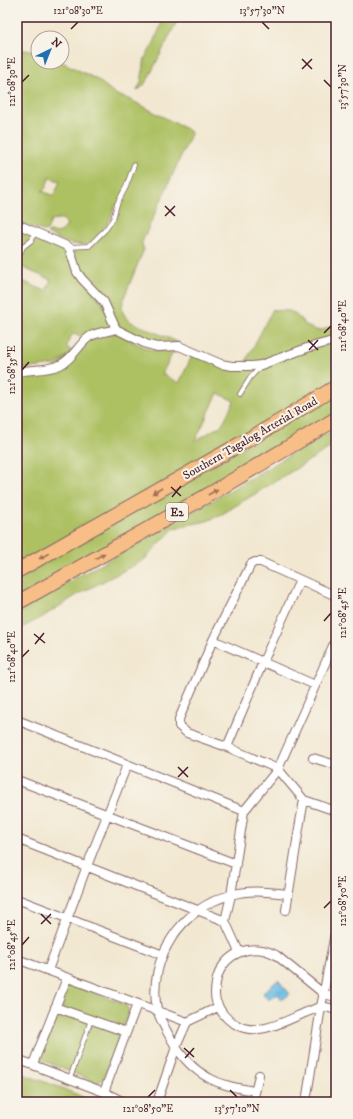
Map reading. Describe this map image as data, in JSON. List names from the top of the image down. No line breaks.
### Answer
{"streets":{"highway":["Southern Tagalog Arterial Road","E2"]},"north":"top right","coordinates":["121°08'30\"E","13°57'30\"N","121°08'40\"E","121°08'35\"E","121°08'45\"E","121°08'50\"E","13°57'10\"N"]}
